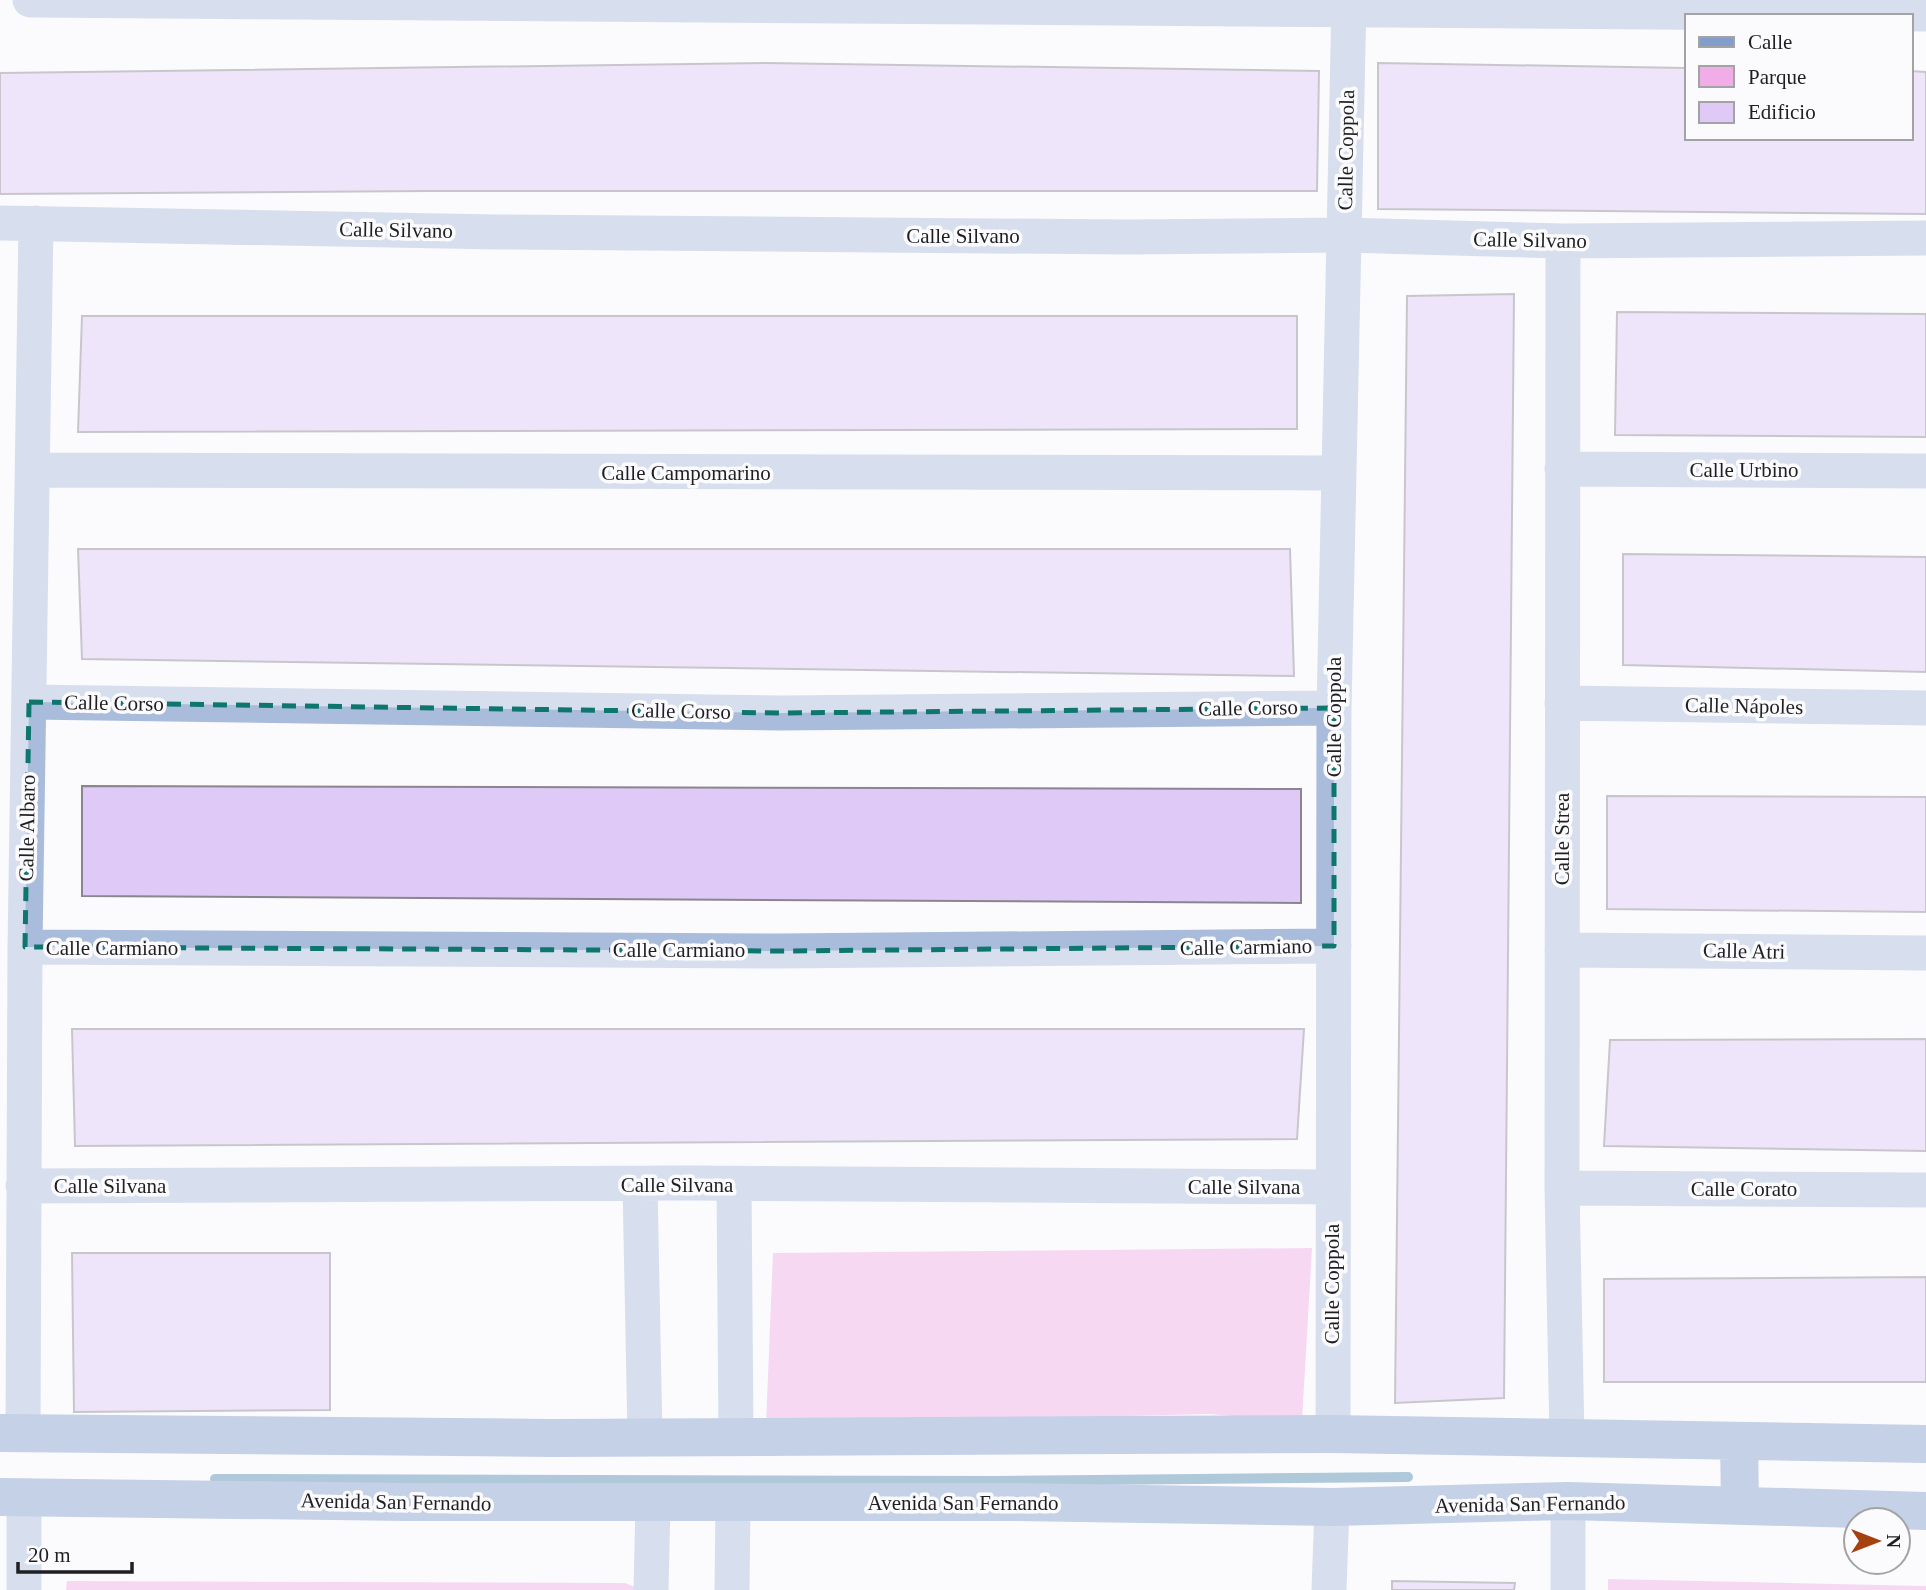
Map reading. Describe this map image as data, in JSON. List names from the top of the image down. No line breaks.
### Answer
{"streets":{"street":["Calle Coppola","Calle Silvano","Calle Urbino","Calle Campomarino","Calle Corso","Calle Nápoles","Calle Albaro","Calle Strea","Calle Carmiano","Calle Atri","Calle Silvana","Calle Corato","Avenida San Fernando"]},"crossings":[["Calle Coppola","Calle Silvano"],["Calle Coppola","Calle Campomarino"],["Calle Coppola","Calle Corso"],["Calle Coppola","Calle Carmiano"],["Calle Coppola","Calle Silvana"],["Calle Silvano","Calle Albaro"],["Calle Silvano","Calle Strea"],["Calle Urbino","Calle Strea"],["Calle Campomarino","Calle Albaro"],["Calle Corso","Calle Albaro"],["Calle Nápoles","Calle Strea"],["Calle Albaro","Calle Carmiano"],["Calle Albaro","Calle Silvana"],["Calle Strea","Calle Atri"],["Calle Strea","Calle Corato"]],"legend":["Calle","Parque","Edificio"],"scale_bar":"20 m","north":"right"}
